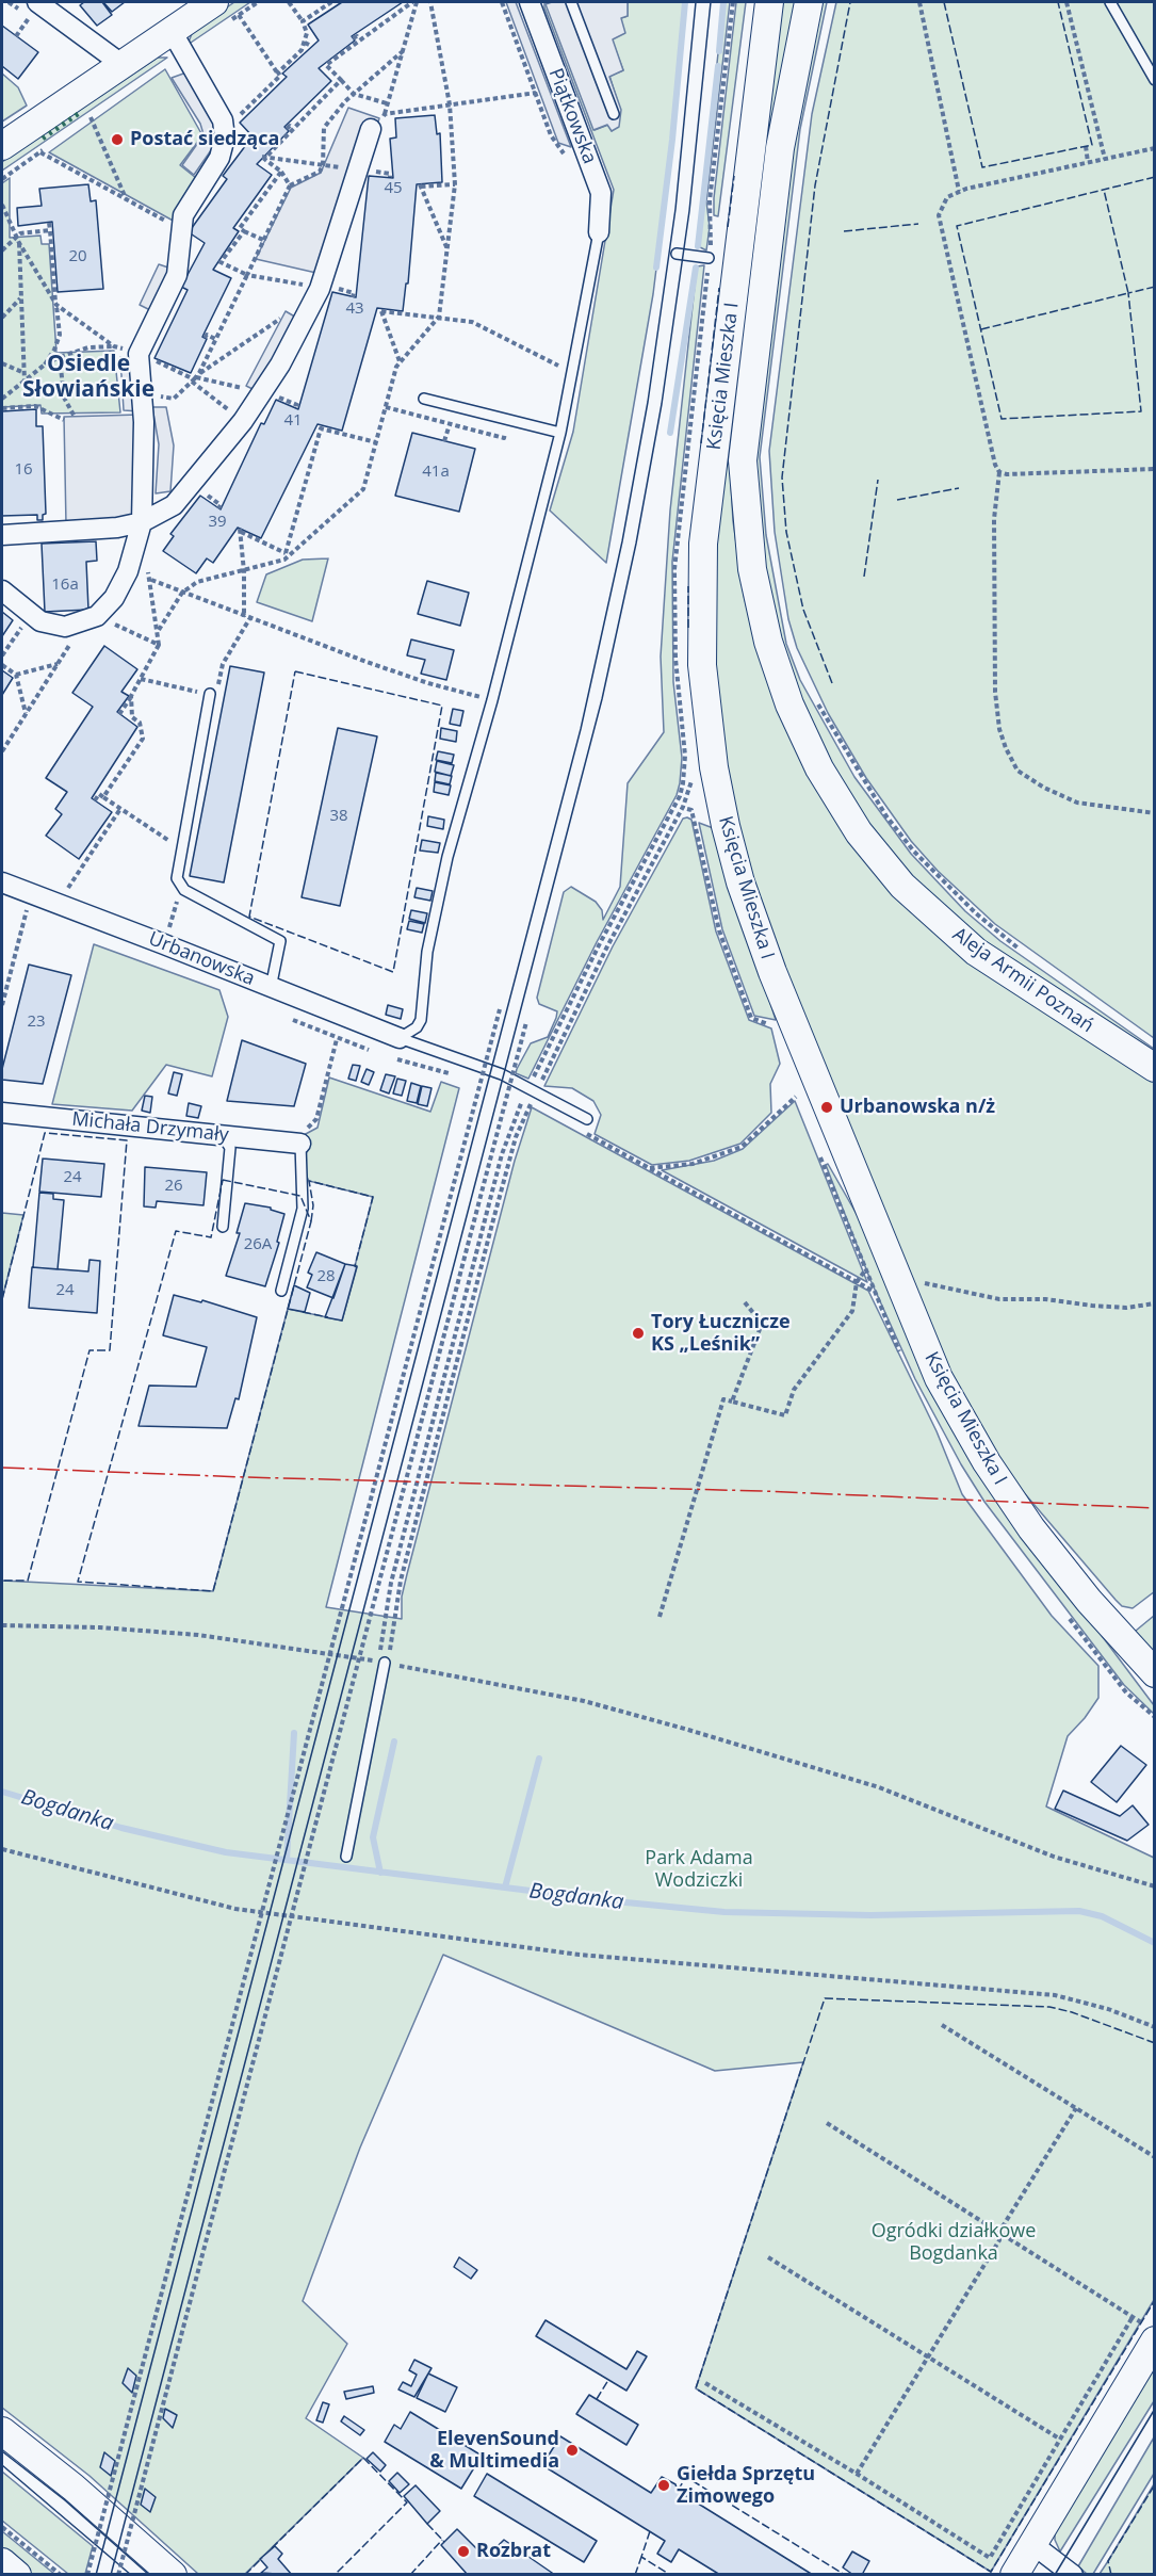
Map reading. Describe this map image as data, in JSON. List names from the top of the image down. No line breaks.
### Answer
{"streets":{"street":["Piątkowska","Księcia Mieszka I","Urbanowska","Aleja Armii Poznań","Michała Drzymały"]},"crossings":[["Księcia Mieszka I","Aleja Armii Poznań"]],"districts":["Osiedle Słowiańskie"],"water":["Bogdanka"],"parks":["Park Adama Wodziczki","Ogródki działkowe Bogdanka"],"places":["Postać siedząca","Urbanowska n/ż","Tory Łucznicze KS „Leśnik”","ElevenSound & Multimedia","Giełda Sprzętu Zimowego","Rozbrat"],"house_numbers":["45","20","43","41","16","41a","39","16a","38","23","24","26","26A","28","24"]}
